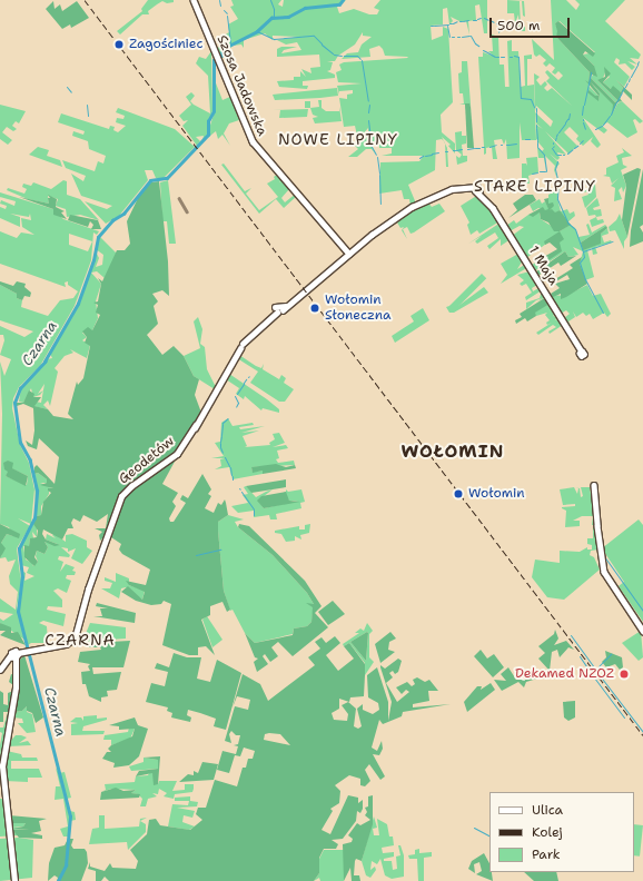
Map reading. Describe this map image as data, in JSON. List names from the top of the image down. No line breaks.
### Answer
{"streets":{"main road":["Szosa Jadowska","1 Maja","Geodetów"]},"crossings":[["Szosa Jadowska","Geodetów"],["1 Maja","Geodetów"]],"districts":["NOWE LIPINY","STARE LIPINY","WOŁOMIN","CZARNA"],"water":["Czarna"],"places":["Zagościniec","Wołomin Słoneczna","Wołomin","Dekamed NZOZ"],"legend":["Ulica","Kolej","Park"],"scale_bar":"500 m"}
